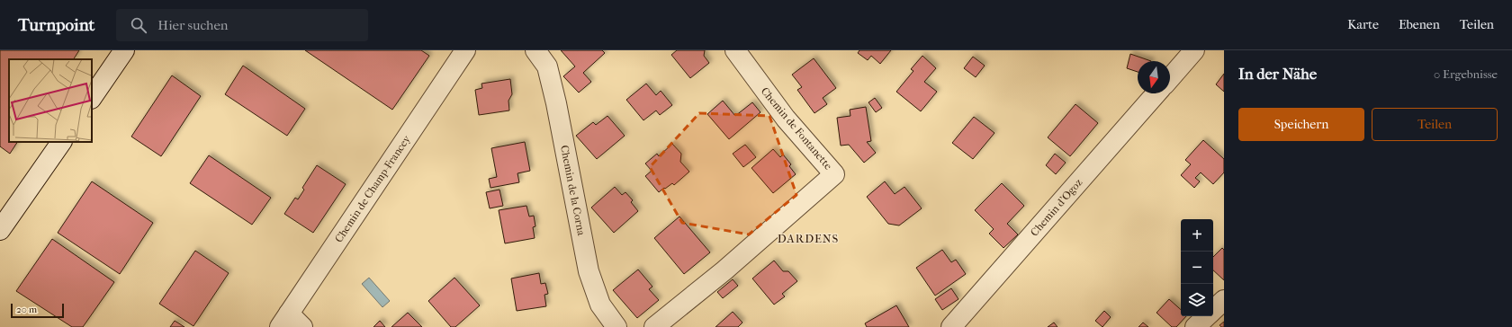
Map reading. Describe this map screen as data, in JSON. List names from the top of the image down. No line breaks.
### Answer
{"streets":{"street":["Chemin de Fontanette","Chemin de Champ-Francey","Chemin de la Corna","Chemin d'Ogoz"]},"districts":["DARDENS"],"scale_bar":"20 m","north":"bottom","page":{"header":"Turnpoint","search":"Hier suchen","nav":["Karte","Ebenen","Teilen"],"heading":["In der Nähe","0 Ergebnisse"],"buttons":["Speichern","Teilen"],"map_buttons":["+","−"],"scale":"20 m"}}
